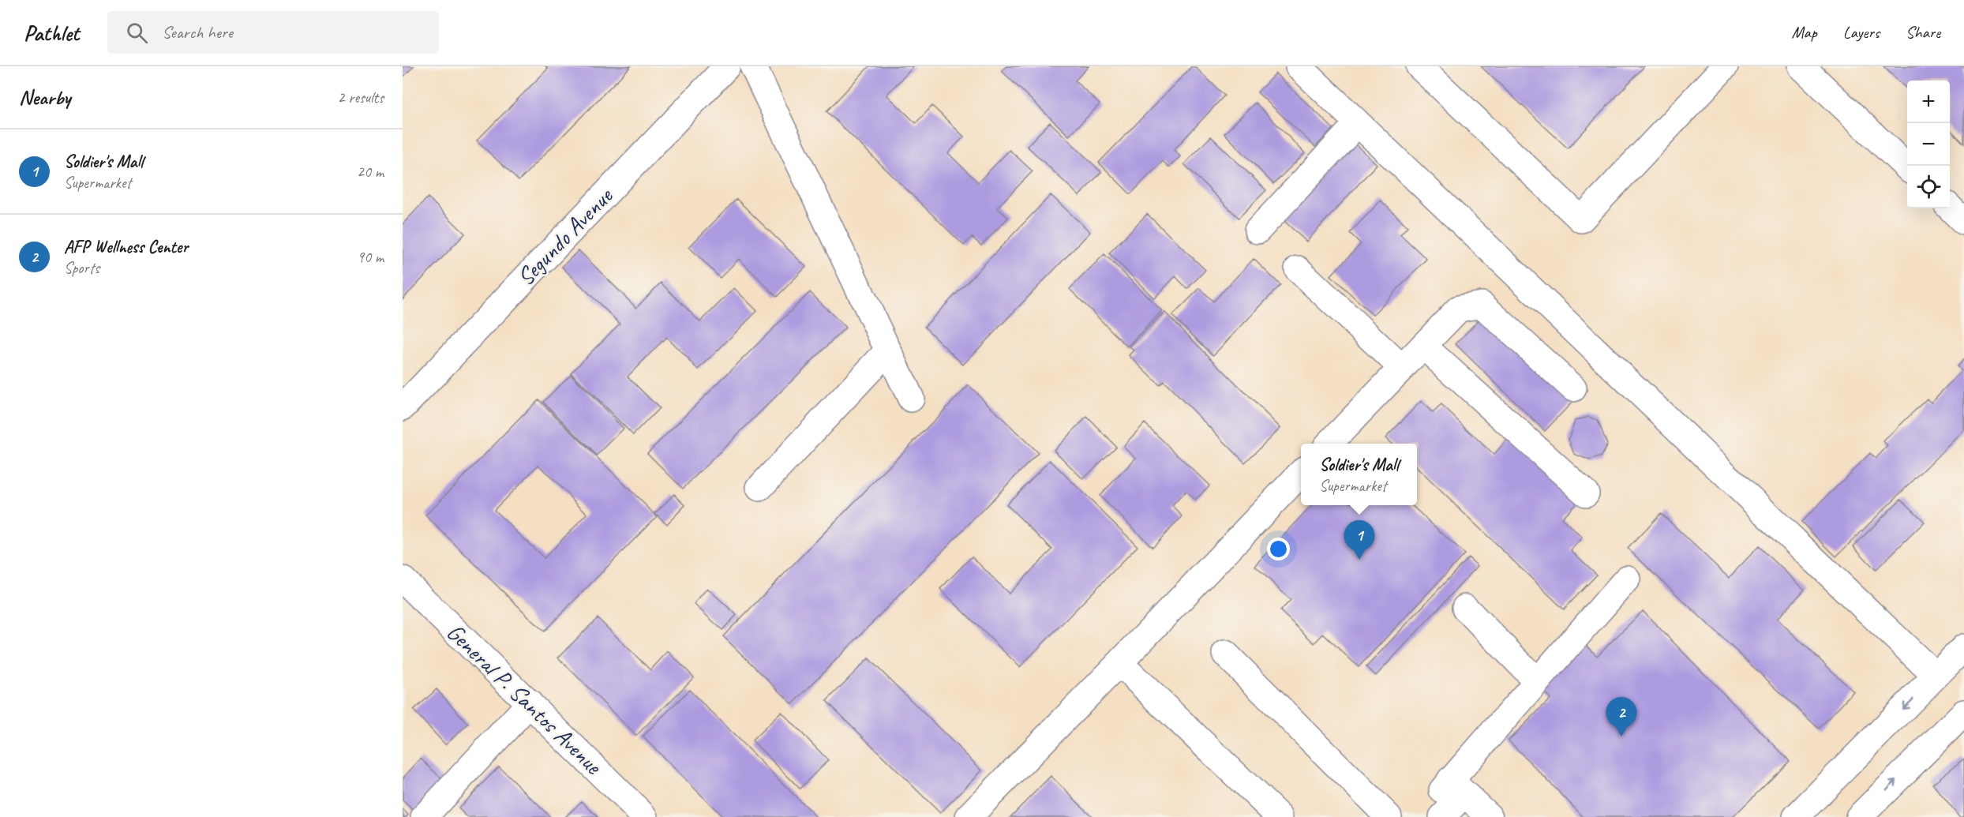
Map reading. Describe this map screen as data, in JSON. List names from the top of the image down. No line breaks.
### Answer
{"streets":{"street":["Segundo Avenue","General P. Santos Avenue"]},"page":{"header":"Pathlet","search":"Search here","nav":["Map","Layers","Share"],"heading":["Nearby","2 results"],"map_buttons":["+","−"],"list":[{"mark":"1","name":"Soldier's Mall","note":"Supermarket","value":"20 m"},{"mark":"2","name":"AFP Wellness Center","note":"Sports","value":"90 m"}],"popup":["Soldier's Mall","Supermarket"],"pins":["1","2"]}}
